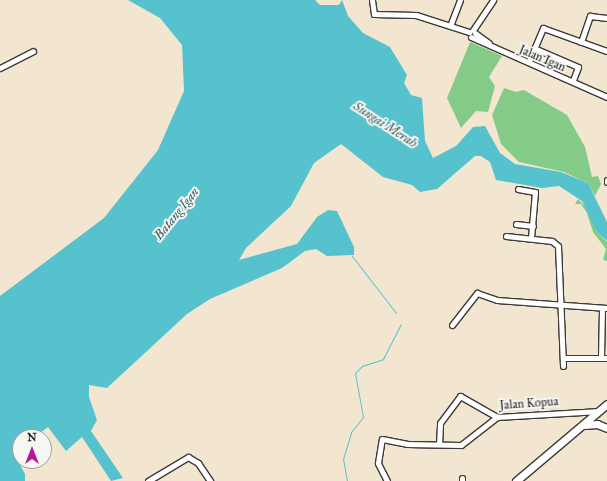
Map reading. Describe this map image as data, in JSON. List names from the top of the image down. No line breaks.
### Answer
{"streets":{"street":["Jalan Igan","Jalan Kopua"]},"water":["Sungai Merah","Batang Igan"],"north":"top"}
